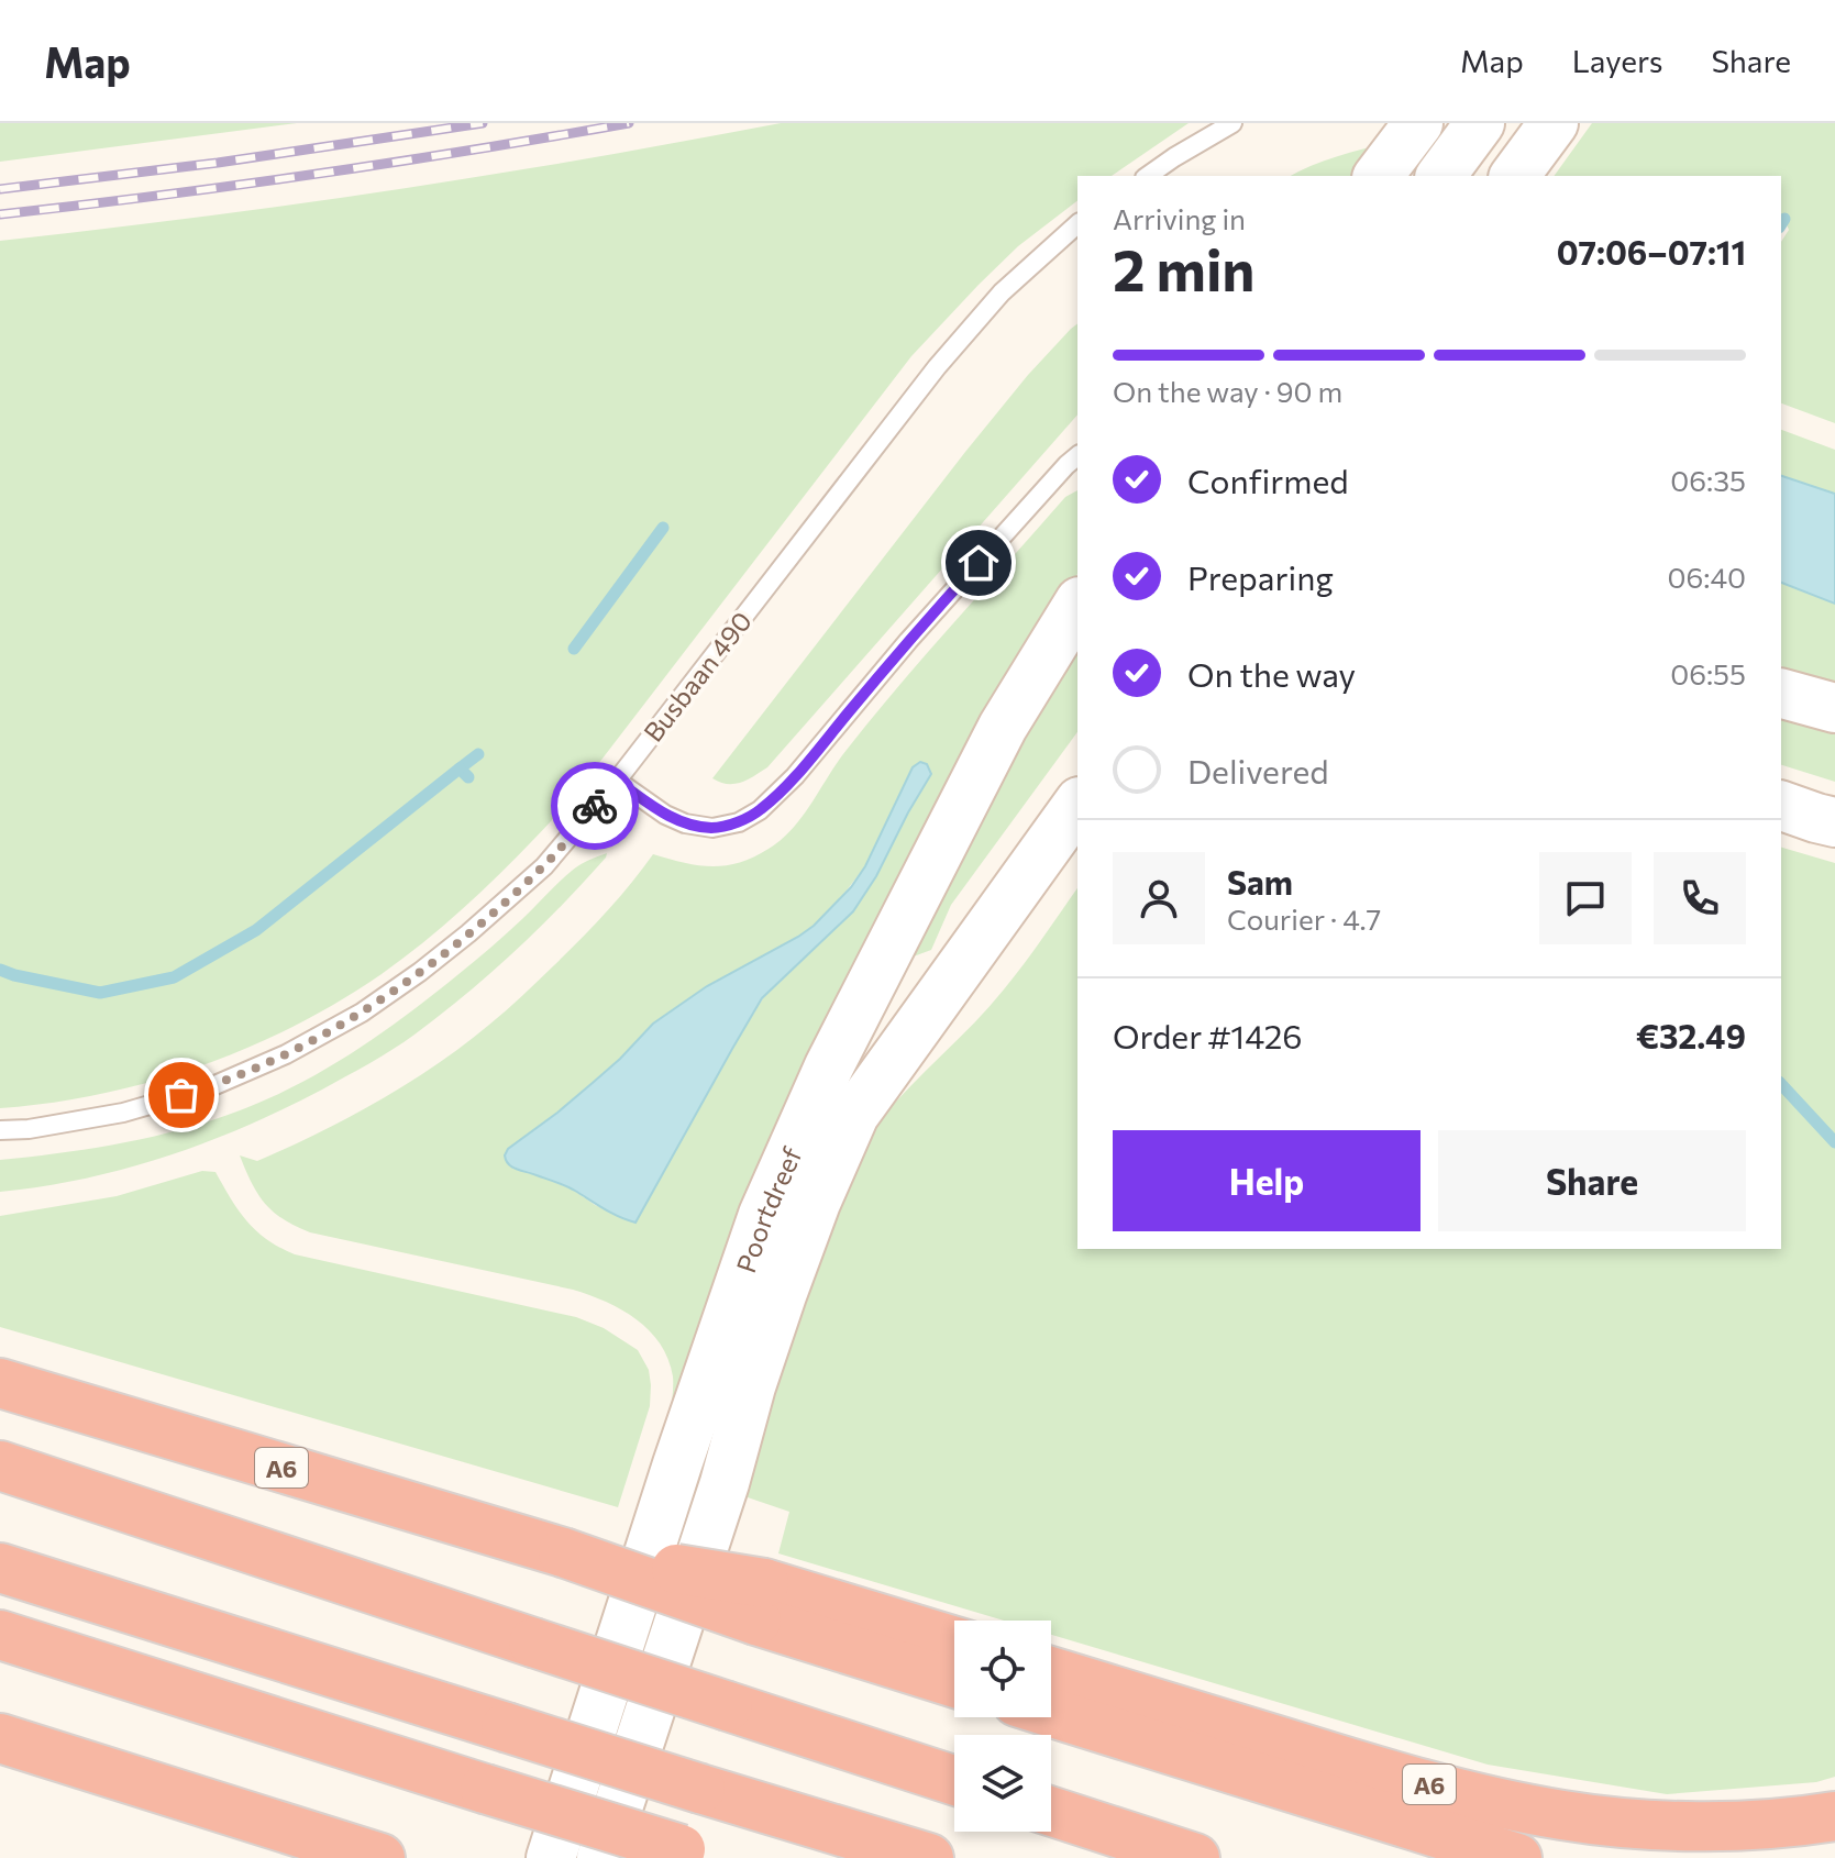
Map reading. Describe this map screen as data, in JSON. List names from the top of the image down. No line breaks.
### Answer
{"streets":{"highway":["A6"],"main road":["Poortdreef"],"lane":["Busbaan 490"]},"page":{"header":"Map","nav":["Map","Layers","Share"],"heading":["2 min","Arriving in","07:06–07:11"],"panel":["Sam","Courier · 4.7","Order #1426","€32.49"],"bar":"On the way · 90 m","list":[["Confirmed","06:35"],["Preparing","06:40"],["On the way","06:55"],"Delivered"],"buttons":["Help","Share"]}}
